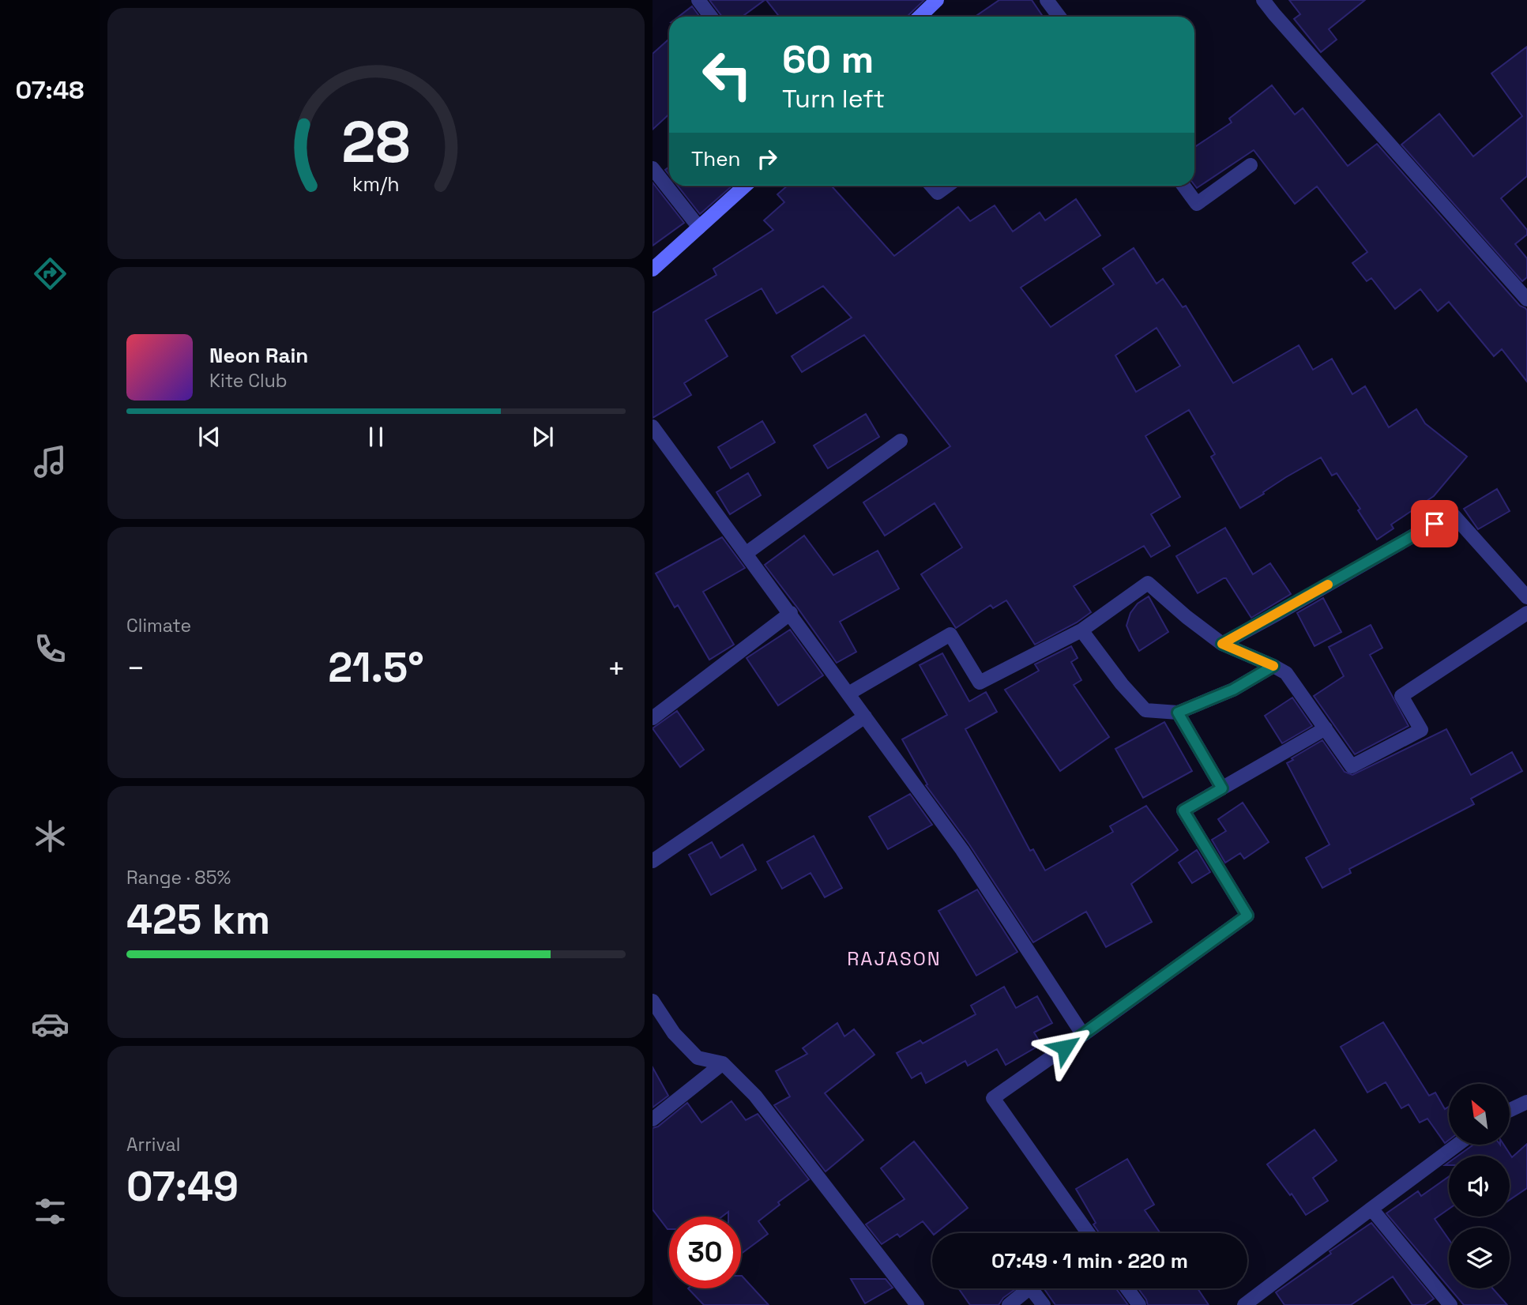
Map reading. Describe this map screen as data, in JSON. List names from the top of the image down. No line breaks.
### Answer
{"districts":["RAJASON"],"north":"top left","page":{"tabs":"07:48","turn":["60 m","Turn left"],"then":"Then","song":["Neon Rain","Kite Club"],"tile":["Climate",["Range · 85%","425 km"],["Arrival","07:49"]],"heat":["−","21.5°","+"],"limit":"30","trip":"07:49 · 1 min · 220 m","gauge":["28","km/h"]}}
